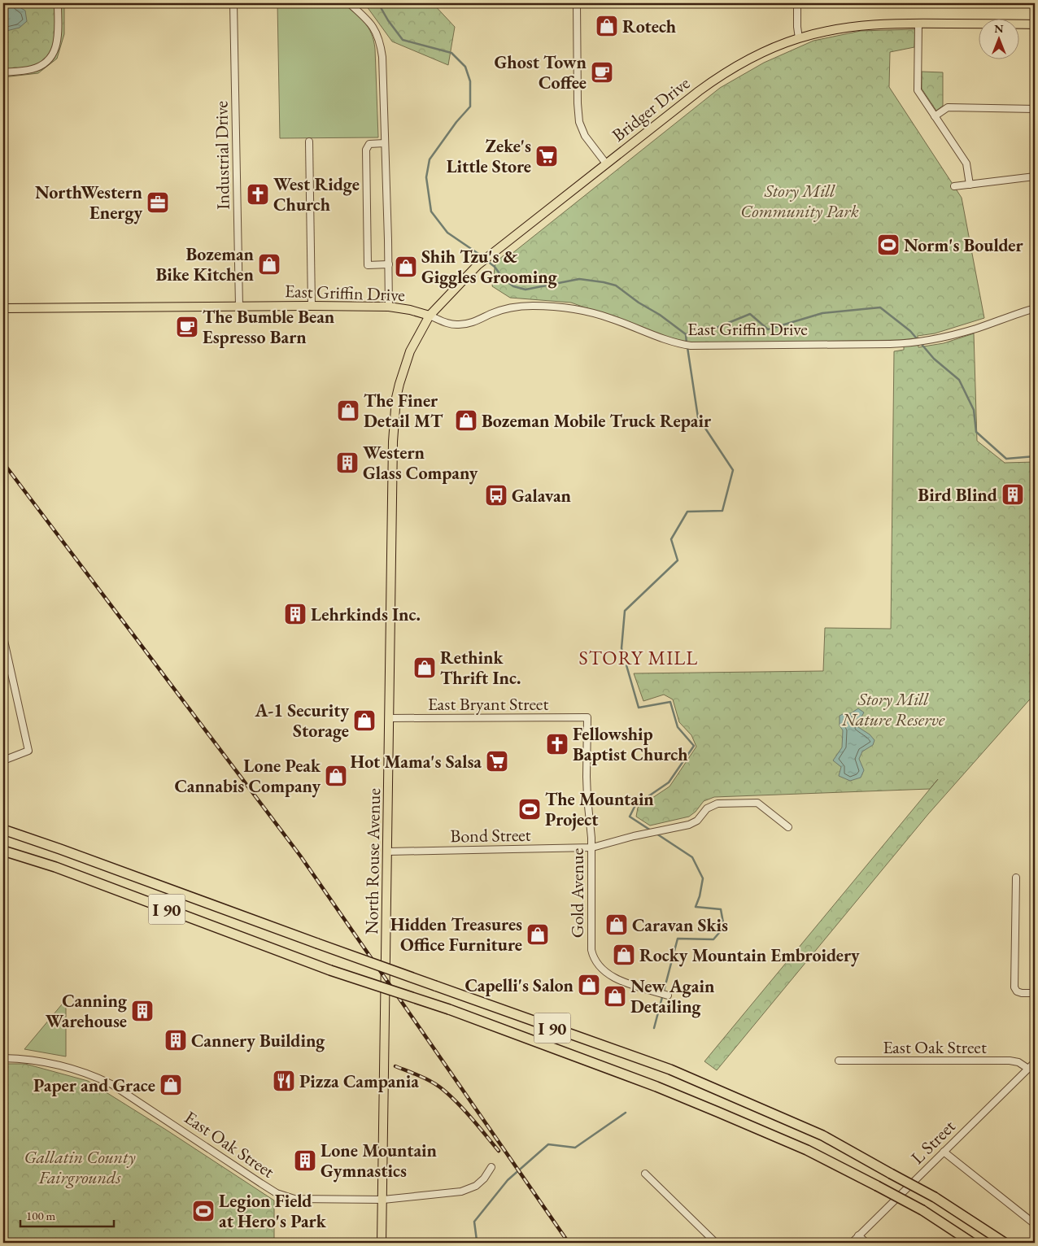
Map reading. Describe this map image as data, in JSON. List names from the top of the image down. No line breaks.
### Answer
{"streets":{"highway":["I 90"],"main road":["Bridger Drive","East Griffin Drive","North Rouse Avenue"],"street":["Industrial Drive","East Bryant Street","Bond Street","Gold Avenue","East Oak Street","L Street"]},"crossings":[["Bridger Drive","East Griffin Drive"],["Bridger Drive","North Rouse Avenue"],["Industrial Drive","East Griffin Drive"],["East Bryant Street","North Rouse Avenue"],["East Bryant Street","Gold Avenue"],["Bond Street","North Rouse Avenue"],["Bond Street","Gold Avenue"],["North Rouse Avenue","East Oak Street"],["East Oak Street","L Street"]],"districts":["STORY MILL"],"parks":["Story Mill Community Park","Story Mill Nature Reserve","Gallatin County Fairgrounds"],"places":{"shop":["Rotech","Bozeman Bike Kitchen","Shih Tzu's & Giggles Grooming","The Finer Detail MT","Bozeman Mobile Truck Repair","Rethink Thrift Inc.","A-1 Security Storage","Lone Peak Cannabis Company","Caravan Skis","Hidden Treasures Office Furniture","Rocky Mountain Embroidery","Capelli's Salon","New Again Detailing","Paper and Grace"],"cafe":["Ghost Town Coffee","The Bumble Bean Espresso Barn"],"supermarket":["Zeke's Little Store","Hot Mama's Salsa"],"church":["West Ridge Church","Fellowship Baptist Church"],"office":["NorthWestern Energy"],"sports":["Norm's Boulder","The Mountain Project","Legion Field at Hero's Park"],"building":["Western Glass Company","Bird Blind","Lehrkinds Inc.","Canning Warehouse","Cannery Building","Lone Mountain Gymnastics"],"bus stop":["Galavan"],"restaurant":["Pizza Campania"]},"scale_bar":"100 m","north":"top"}
